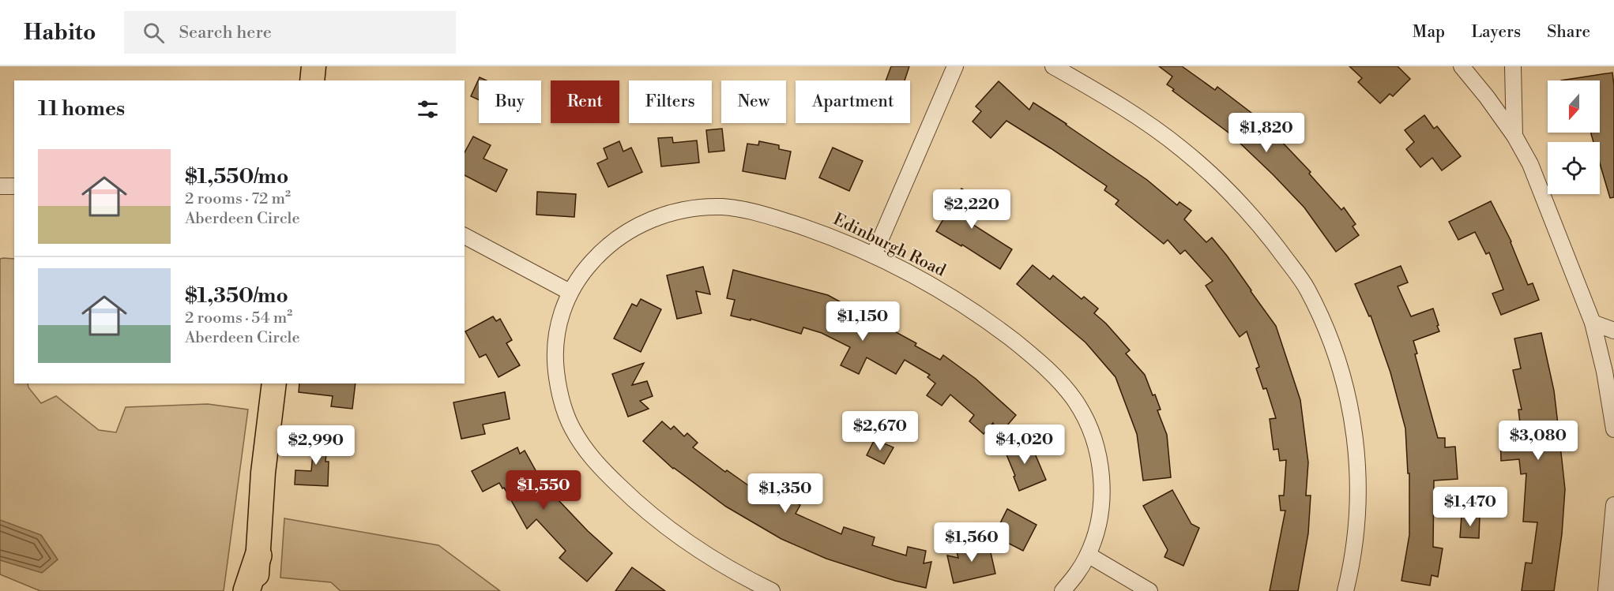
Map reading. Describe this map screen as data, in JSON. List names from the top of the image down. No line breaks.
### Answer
{"streets":{"street":["Edinburgh Road"]},"north":"bottom","page":{"header":"Habito","search":"Search here","nav":["Map","Layers","Share"],"chip":["Buy","Rent","Filters","New","Apartment"],"heading":"11 homes","price":["$1,820","$2,220","$1,150","$2,670","$3,080","$4,020","$2,990","$1,550","$1,350","$1,470","$1,560"],"list":[{"name":"$1,550/mo","note":"2 rooms · 72 m² · Aberdeen Circle"},{"name":"$1,350/mo","note":"2 rooms · 54 m² · Aberdeen Circle"}]}}
